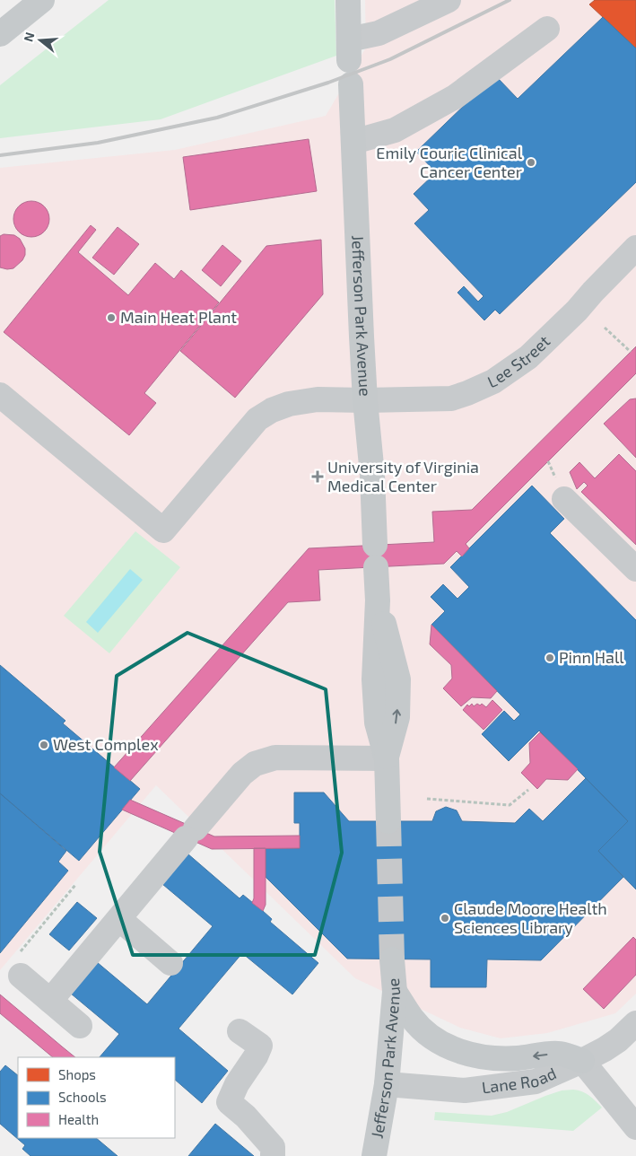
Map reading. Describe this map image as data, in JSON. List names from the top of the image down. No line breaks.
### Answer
{"streets":{"main road":["Jefferson Park Avenue"],"street":["Lee Street","Lane Road"]},"crossings":[["Jefferson Park Avenue","Lee Street"],["Jefferson Park Avenue","Lane Road"]],"places":{"other":["Emily Couric Clinical Cancer Center","Main Heat Plant","Pinn Hall","West Complex","Claude Moore Health Sciences Library"],"health":["University of Virginia Medical Center"]},"legend":["Shops","Schools","Health"],"north":"left"}
